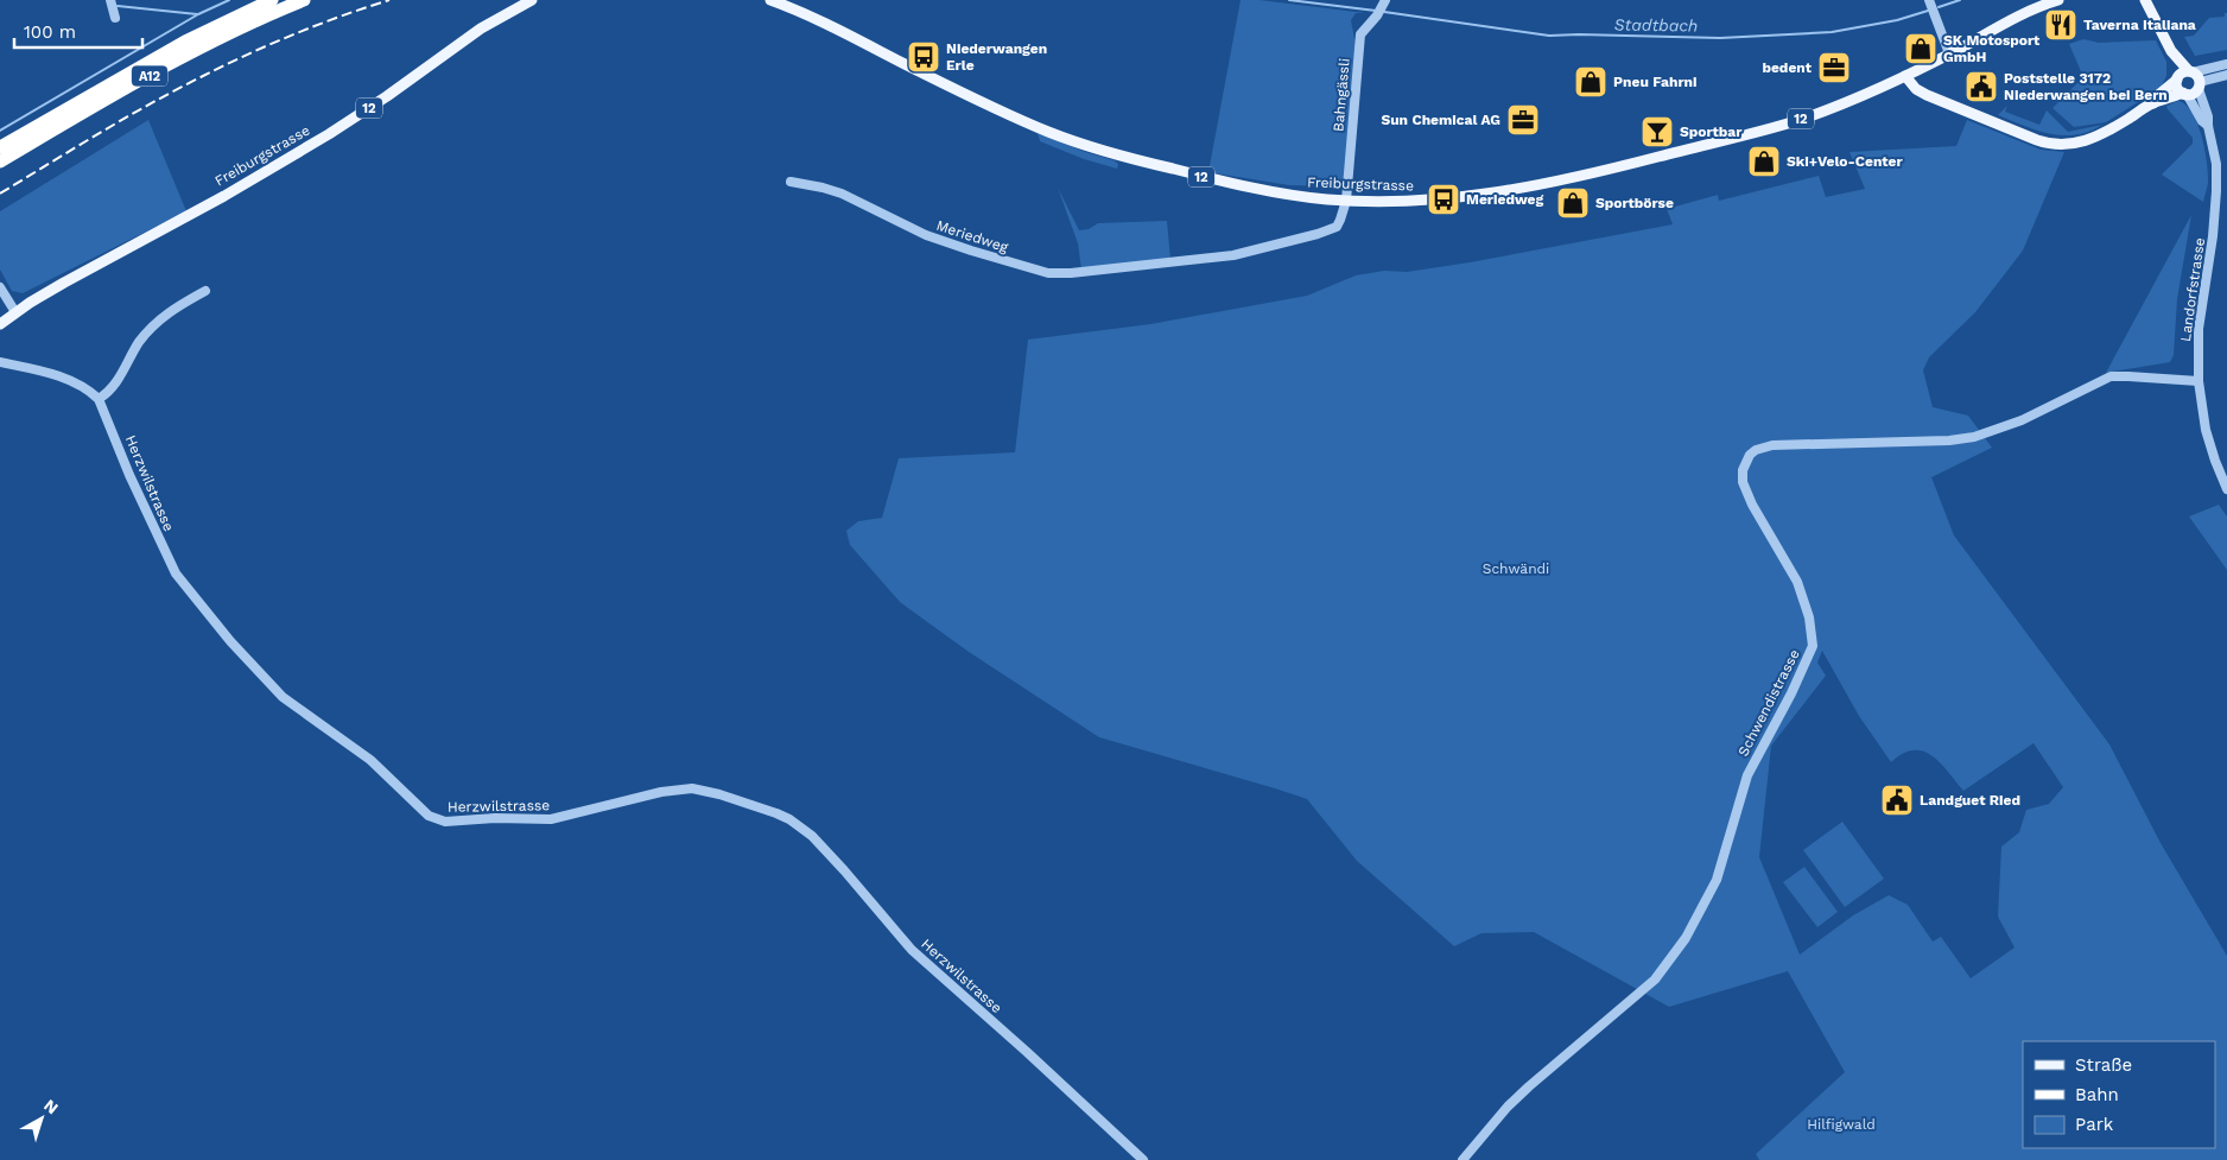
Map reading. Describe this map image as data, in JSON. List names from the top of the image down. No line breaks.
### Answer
{"streets":{"highway":["A12"],"main road":["12","Freiburgstrasse"],"street":["Bahngässli","Meriedweg","Landorfstrasse","Herzwilstrasse","Schwendistrasse"]},"crossings":[["Bahngässli","Freiburgstrasse"],["Bahngässli","Meriedweg"],["Freiburgstrasse","Meriedweg"],["Landorfstrasse","Schwendistrasse"]],"water":["Stadtbach"],"parks":["Schwändi","Hilfigwald"],"places":{"restaurant":["Taverna Italiana"],"shop":["SK Motosport GmbH","Pneu Fahrni","Ski+Velo-Center","Sportbörse"],"bus stop":["Niederwangen Erle","Meriedweg"],"office":["bedent","Sun Chemical AG"],"public building":["Poststelle 3172 Niederwangen bei Bern","Landguet Ried"],"bar":["Sportbar"]},"legend":["Straße","Bahn","Park"],"scale_bar":"100 m","north":"top right"}
